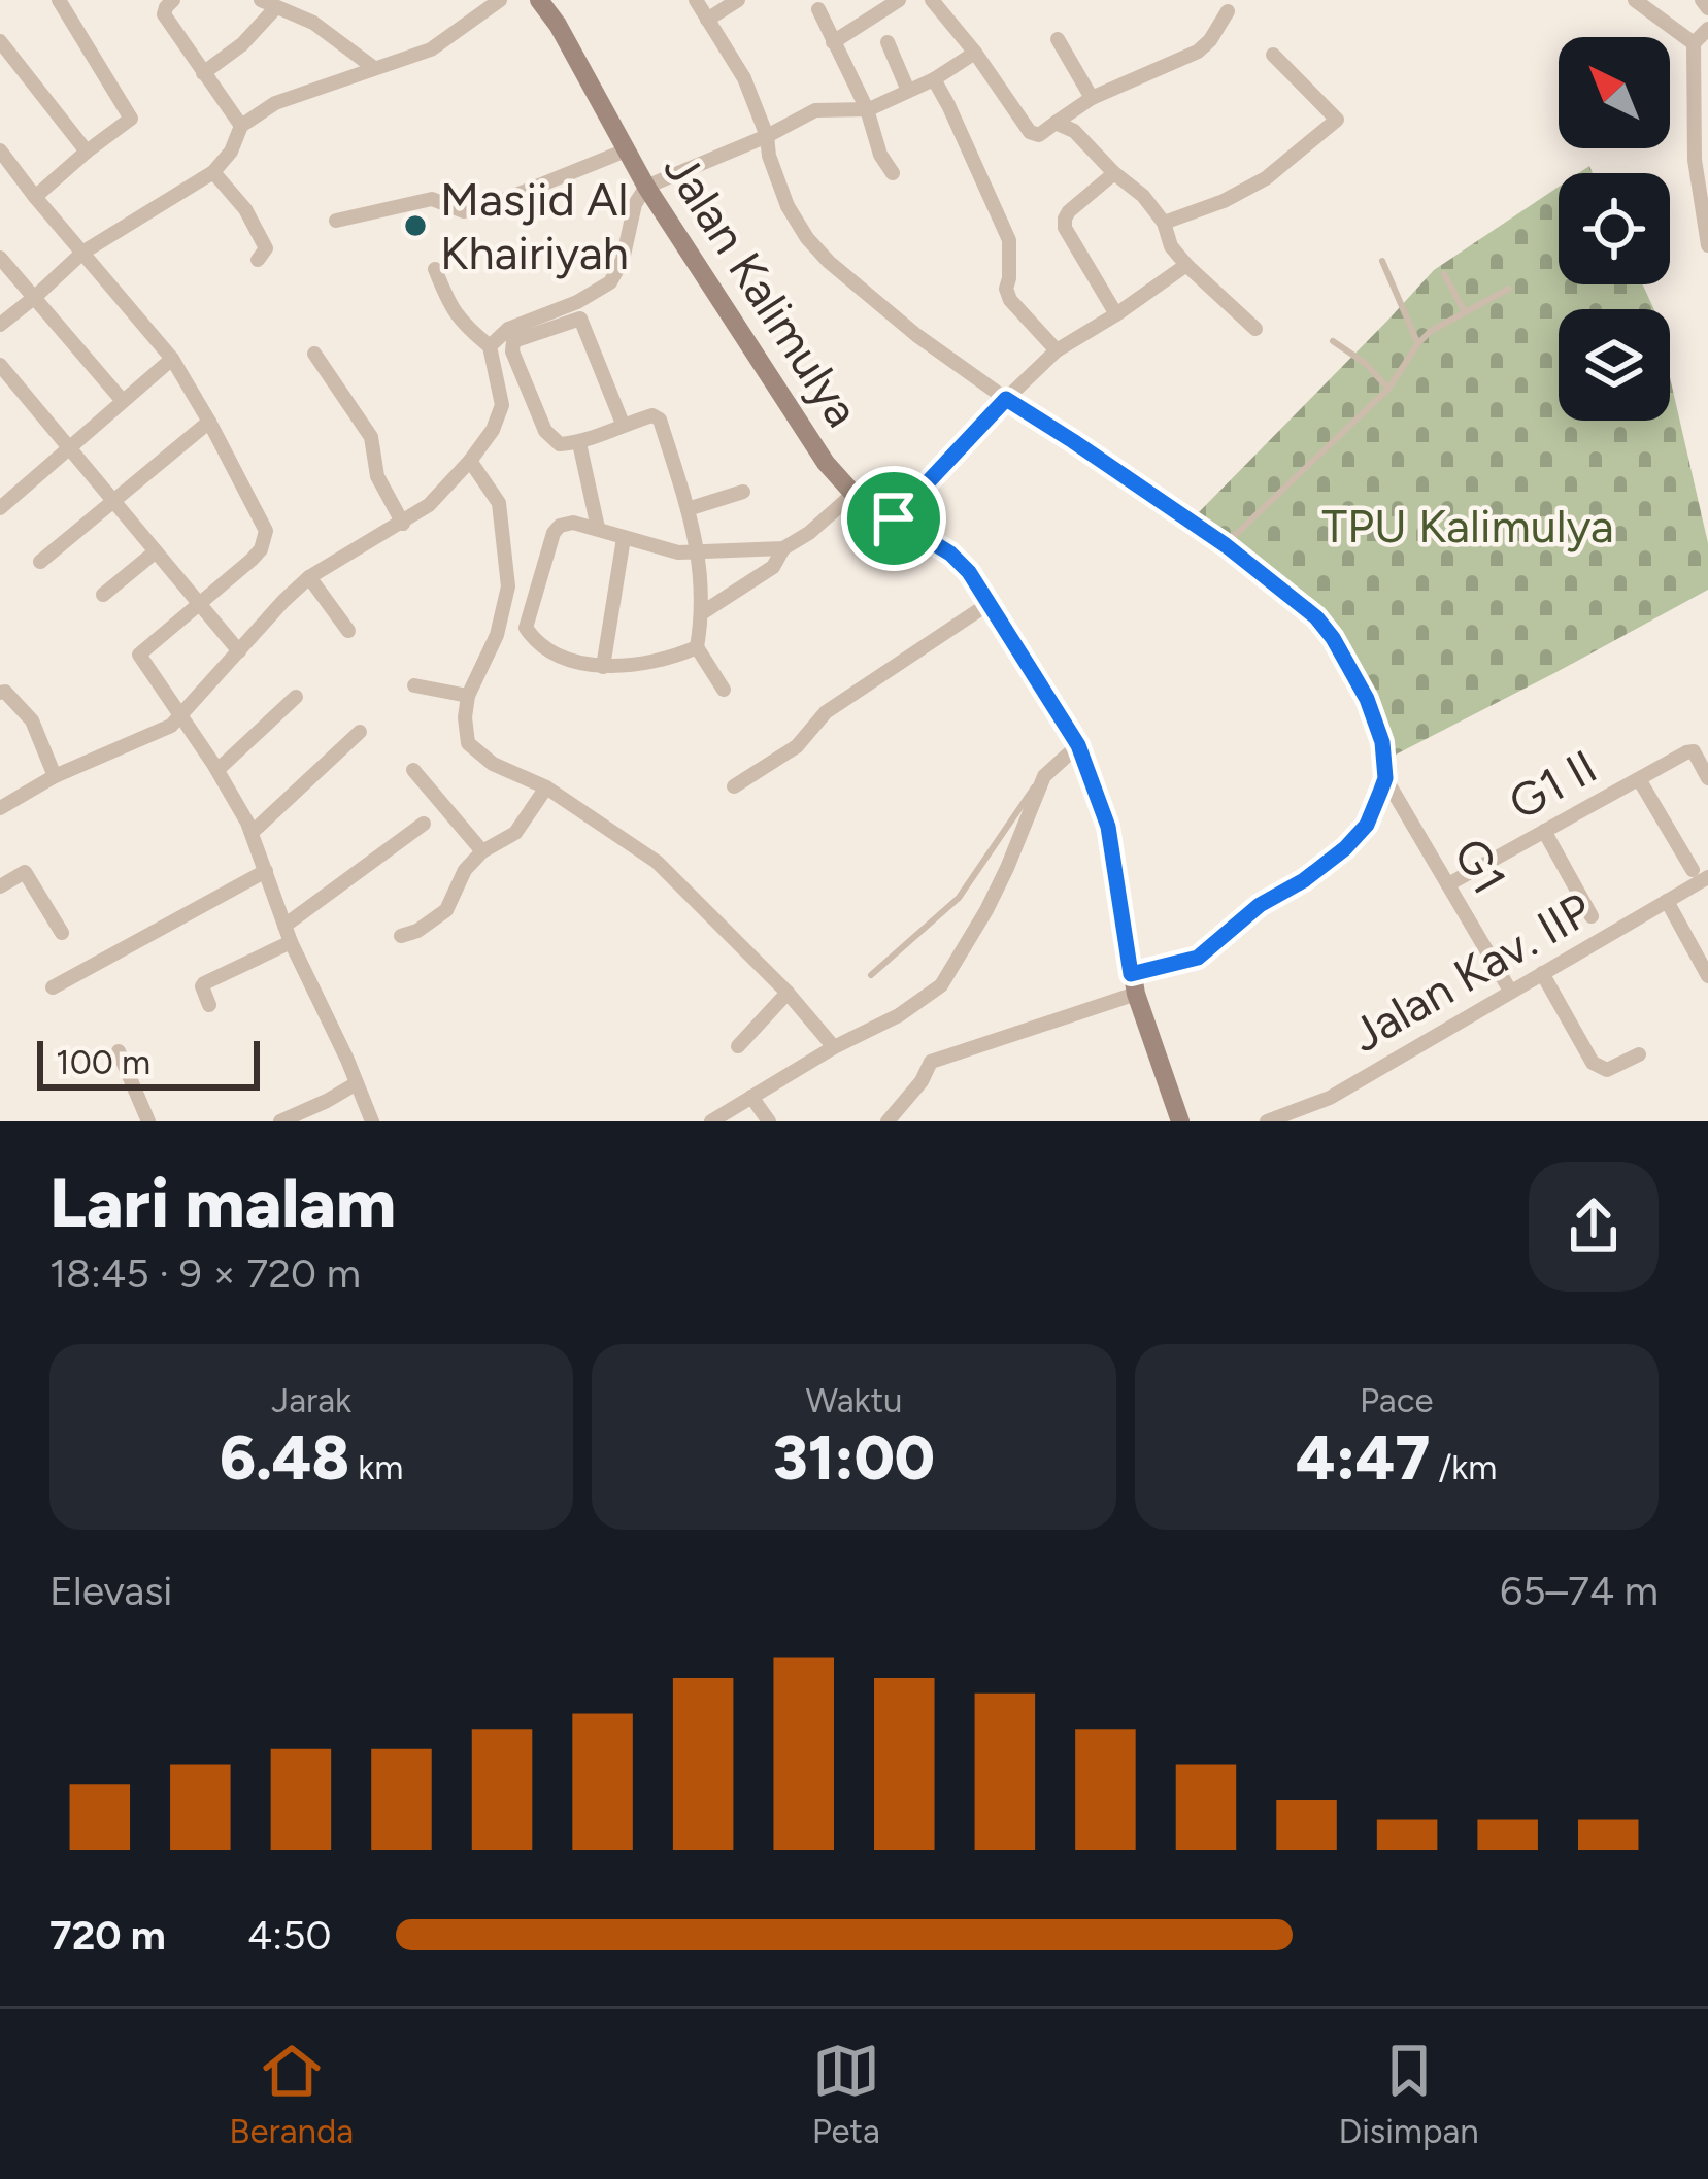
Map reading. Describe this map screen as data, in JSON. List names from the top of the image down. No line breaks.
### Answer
{"streets":{"street":["Jalan Kalimulya","G1 II","G1","Jalan Kav. IIP"]},"crossings":[["G1 II","G1"],["G1","Jalan Kav. IIP"]],"parks":["TPU Kalimulya"],"places":["Masjid Al Khairiyah"],"scale_bar":"100 m","north":"top left","page":{"scale":"100 m","heading":["Lari malam","18:45 · 9 × 720 m"],"stats":[["Jarak","6.48 km"],["Waktu","31:00"],["Pace","4:47 /km"]],"chart":["Elevasi","65–74 m"],"list":[{"name":"720 m","note":"4:50"}],"tabs":["Beranda","Peta","Disimpan"]}}
